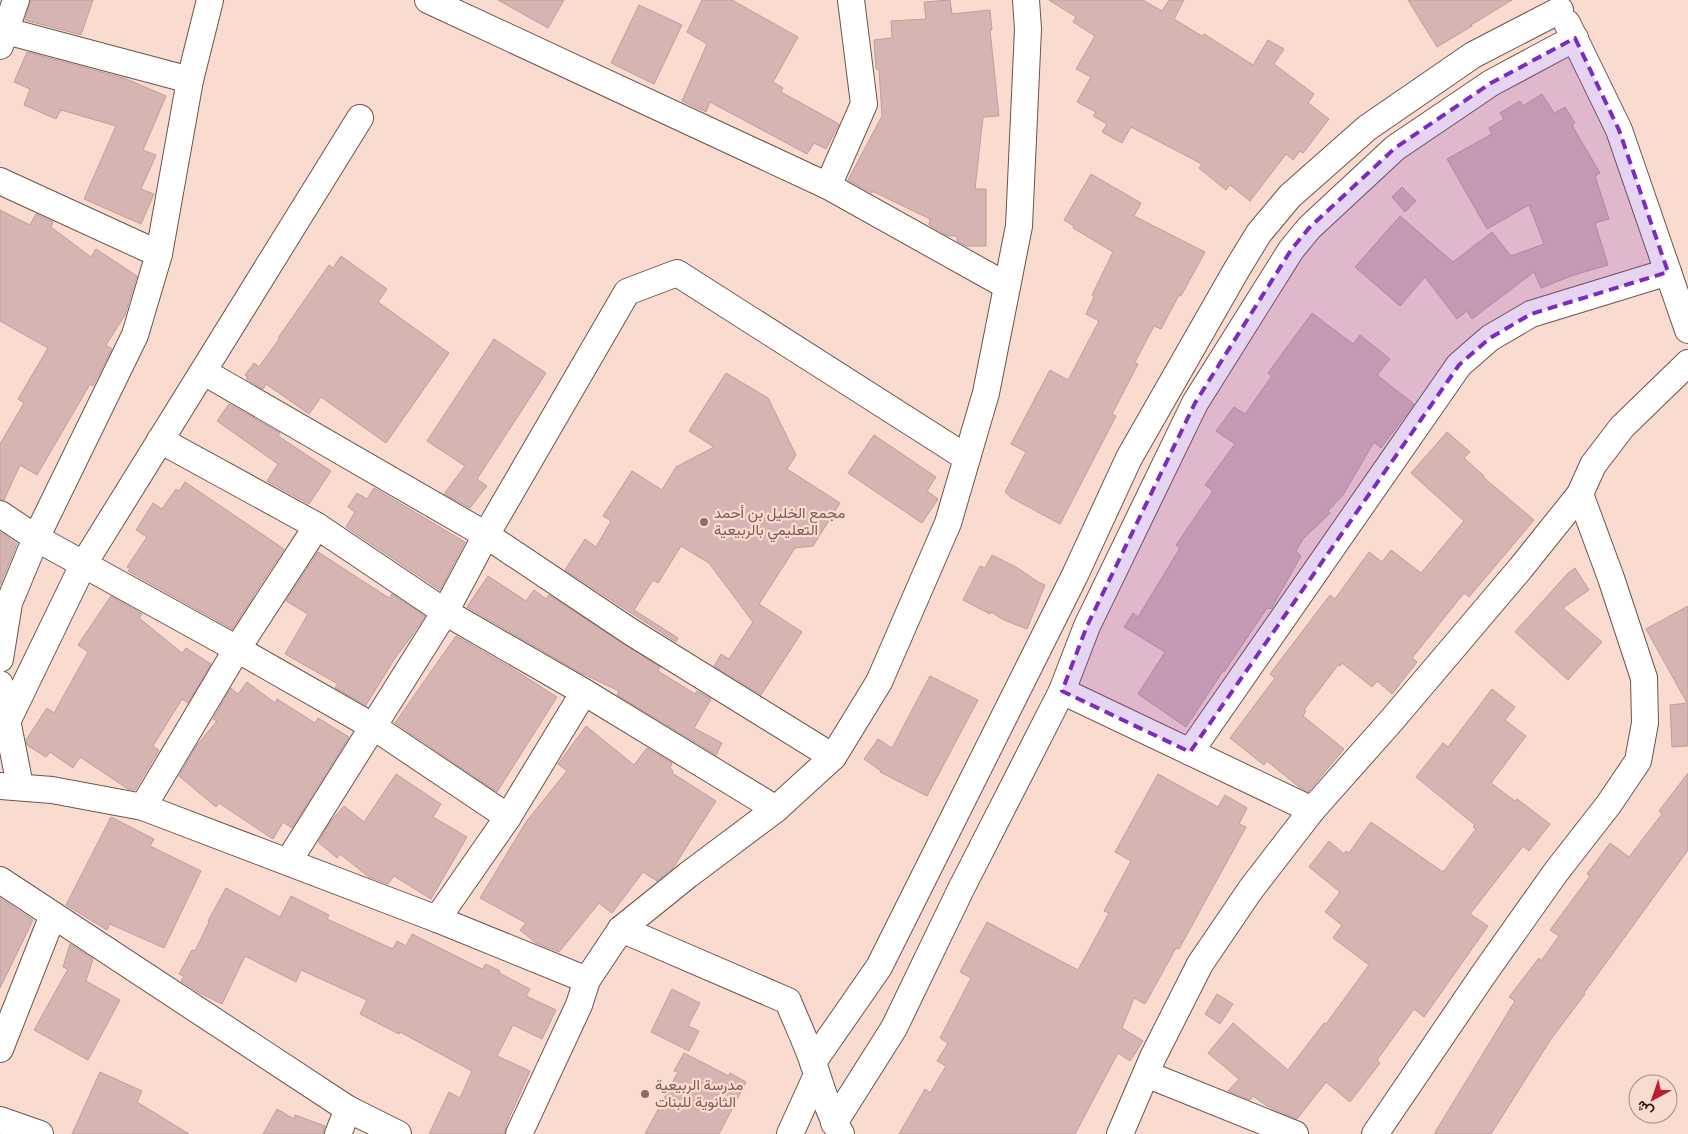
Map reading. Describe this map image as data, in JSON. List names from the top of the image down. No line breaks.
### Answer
{"places":["مجمع الخليل بن أحمد التعليمي بالربيعية","مدرسة الربيعية الثانوية للبنات"],"north":"bottom left"}
